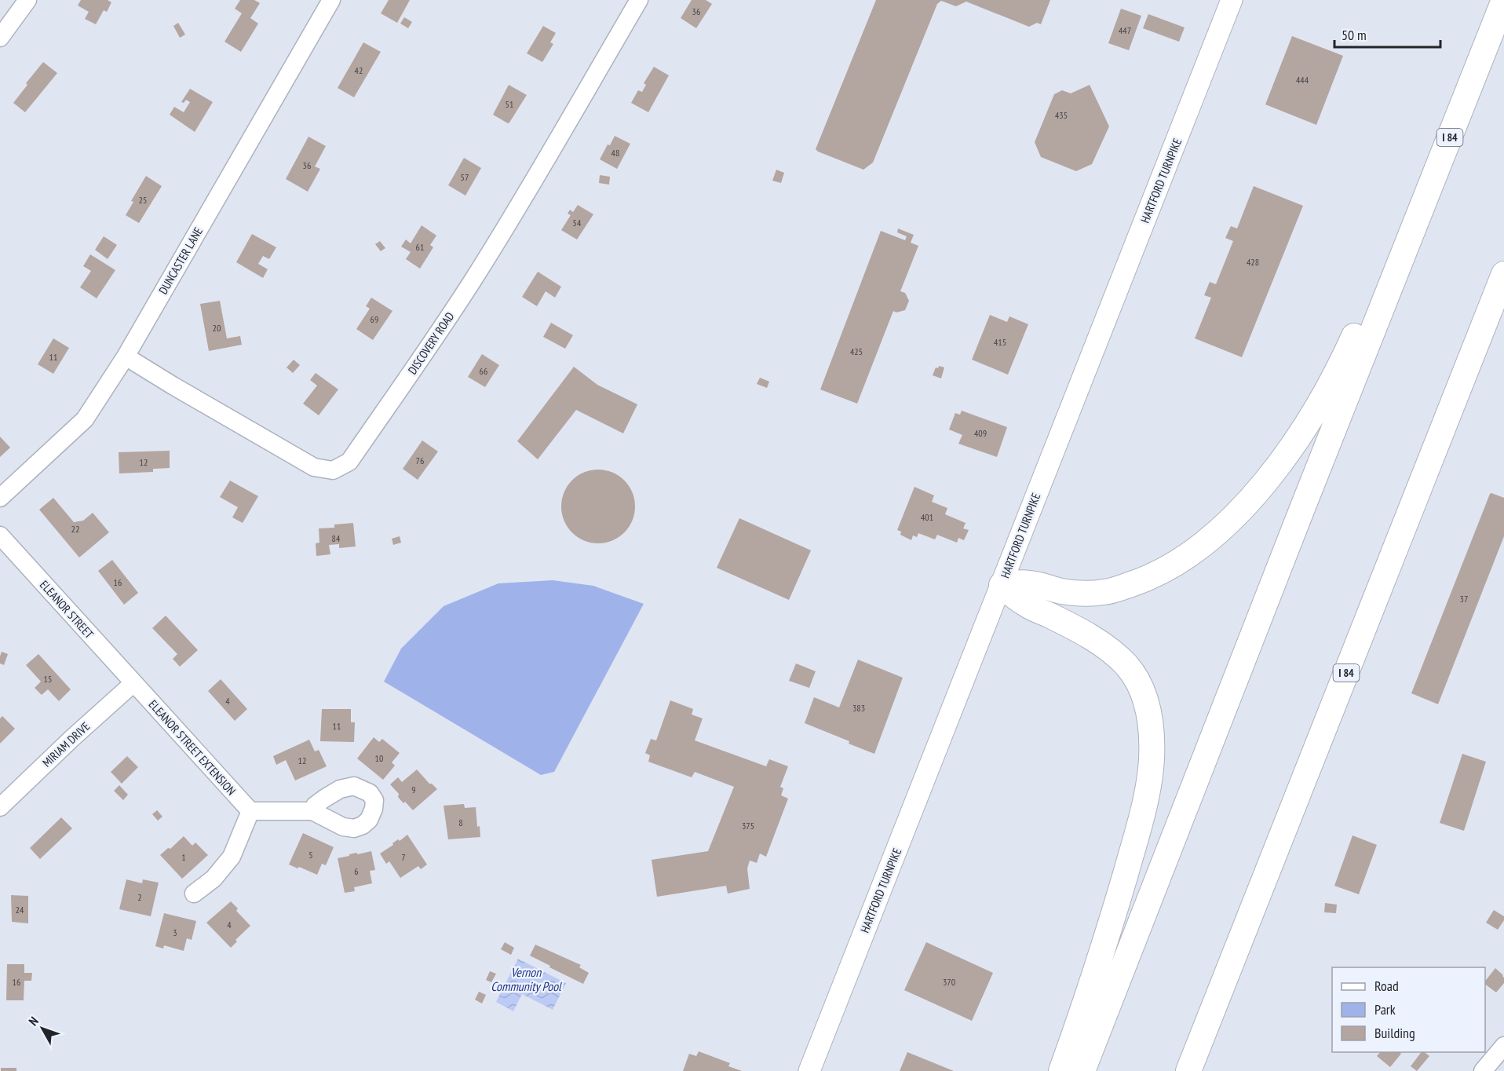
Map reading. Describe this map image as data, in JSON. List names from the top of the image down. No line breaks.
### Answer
{"streets":{"highway":["I 84"],"main road":["HARTFORD TURNPIKE"],"street":["DUNCASTER LANE","DISCOVERY ROAD","ELEANOR STREET","MIRIAM DRIVE","ELEANOR STREET EXTENSION"]},"crossings":[["DUNCASTER LANE","DISCOVERY ROAD"],["ELEANOR STREET","MIRIAM DRIVE"],["ELEANOR STREET","ELEANOR STREET EXTENSION"],["MIRIAM DRIVE","ELEANOR STREET EXTENSION"]],"water":["Vernon Community Pool"],"house_numbers":["36","447","42","444","51","435","48","36","57","25","54","61","428","69","20","415","425","11","66","409","76","12","401","22","84","16","37","15","4","383","11","10","12","9","8","375","5","1","7","6","2","24","4","3","16","370"],"legend":["Road","Park","Building"],"scale_bar":"50 m","north":"top left"}
